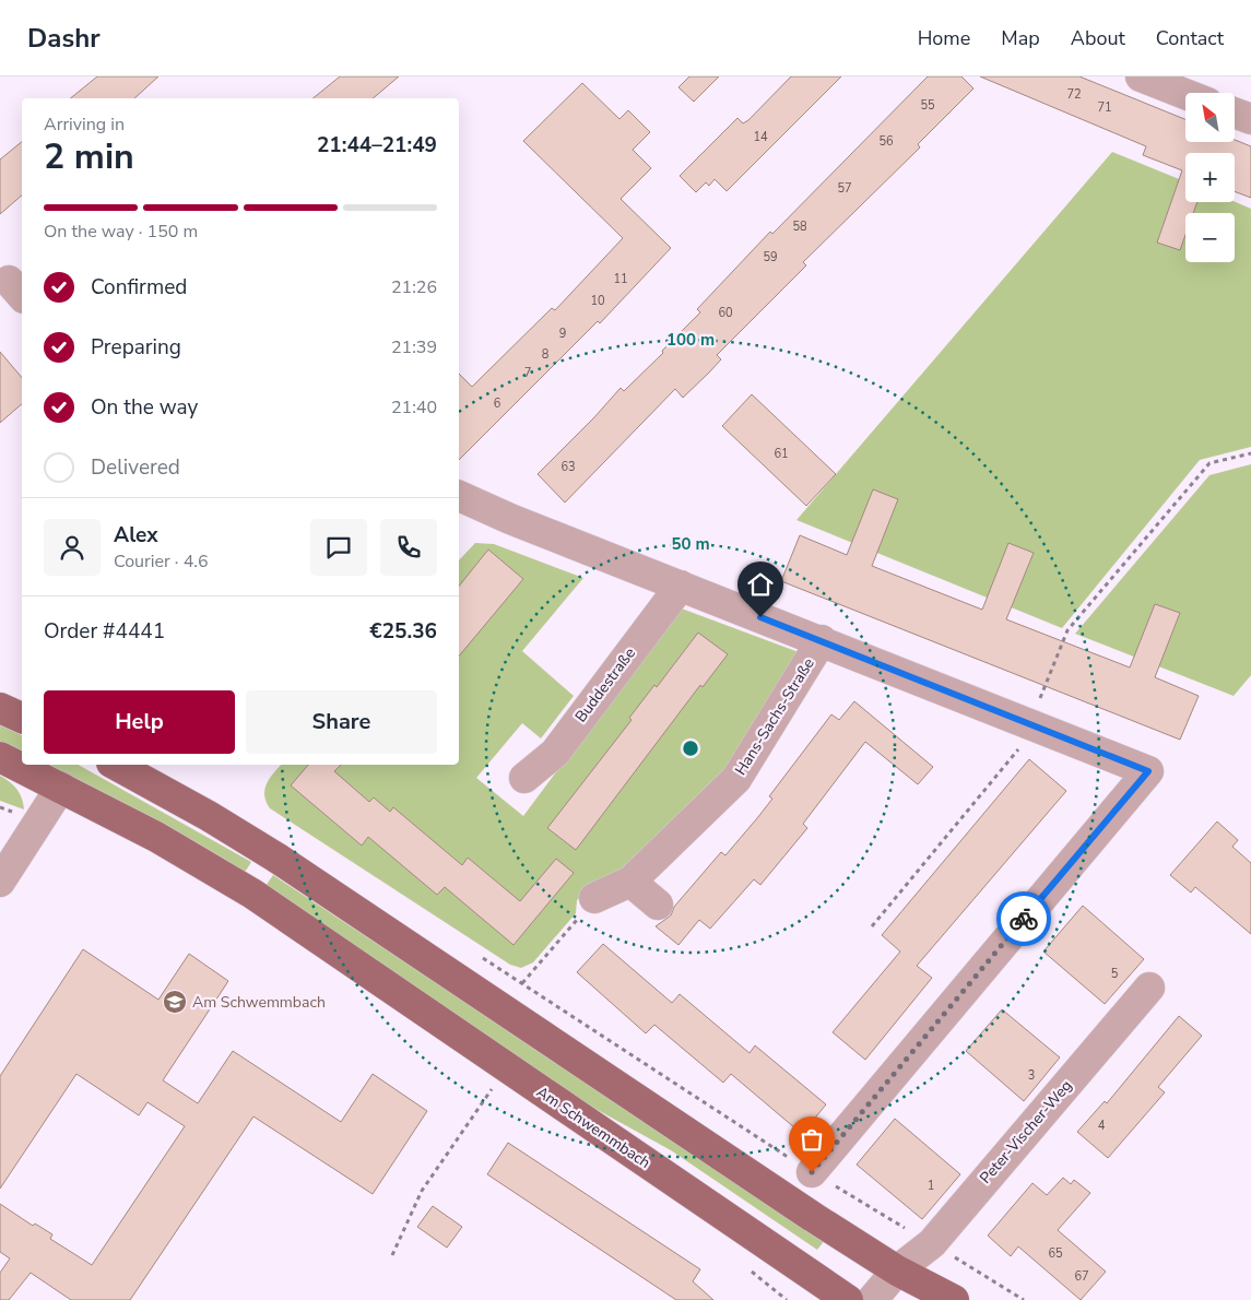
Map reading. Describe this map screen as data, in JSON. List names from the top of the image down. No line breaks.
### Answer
{"streets":{"main road":["Am Schwemmbach"],"street":["Buddestraße","Hans-Sachs-Straße","Peter-Vischer-Weg"]},"places":{"school or university":["Am Schwemmbach"]},"house_numbers":["72","55","71","14","56","57","58","59","11","10","60","9","8","7","6","61","63","5","3","4","1","65","67"],"north":"top left","page":{"header":"Dashr","nav":["Home","Map","About","Contact"],"map_buttons":["+","−"],"heading":["2 min","Arriving in","21:44–21:49"],"panel":["Alex","Courier · 4.6","Order #4441","€25.36"],"bar":"On the way · 150 m","list":[["Confirmed","21:26"],["Preparing","21:39"],["On the way","21:40"],"Delivered"],"buttons":["Help","Share"]},"rings":["100 m","50 m"]}
